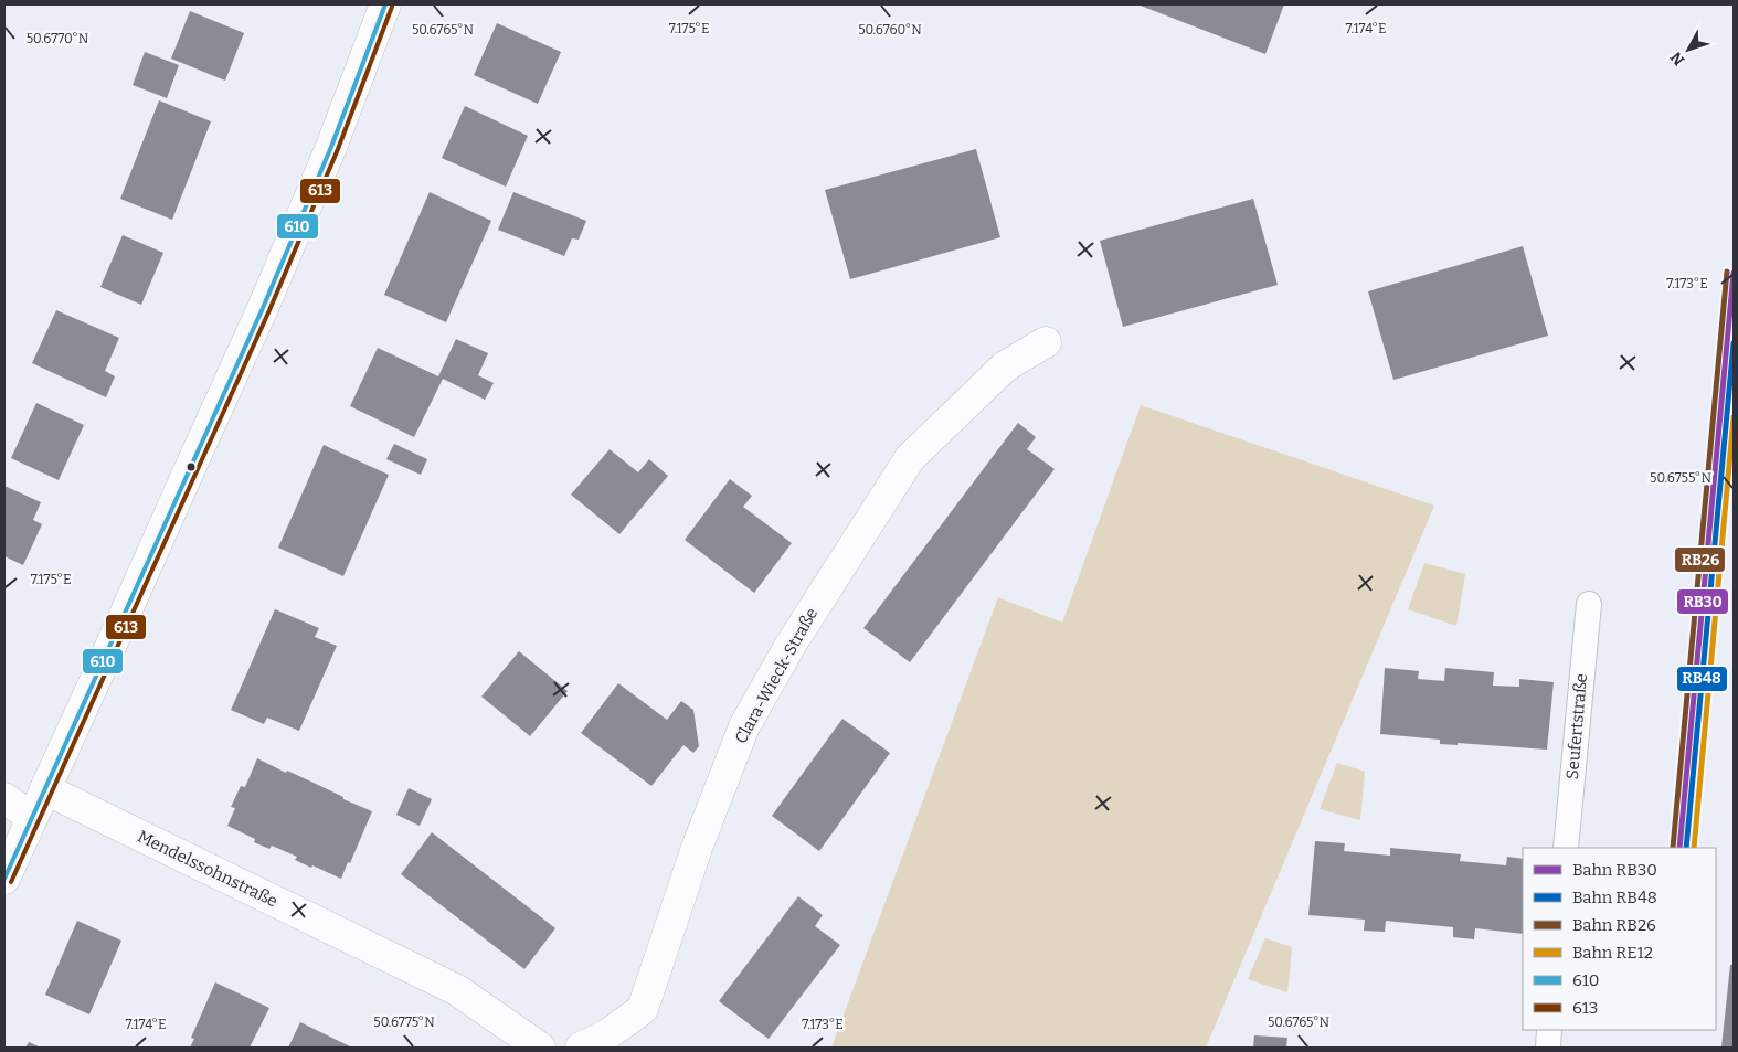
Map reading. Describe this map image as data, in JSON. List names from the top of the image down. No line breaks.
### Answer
{"streets":{"street":["Clara-Wieck-Straße","Mendelssohnstraße"],"lane":["Seufertstraße"]},"lines":["transit line 610","transit line 613","rail line RB26","rail line RB30","rail line RB48","rail line RE12"],"legend":["Bahn RB30","Bahn RB48","Bahn RB26","Bahn RE12","610","613"],"north":"bottom left","coordinates":["7.175°E","7.174°E","50.6765°N","50.6760°N","50.6770°N","7.173°E","50.6755°N","50.6775°N"]}
